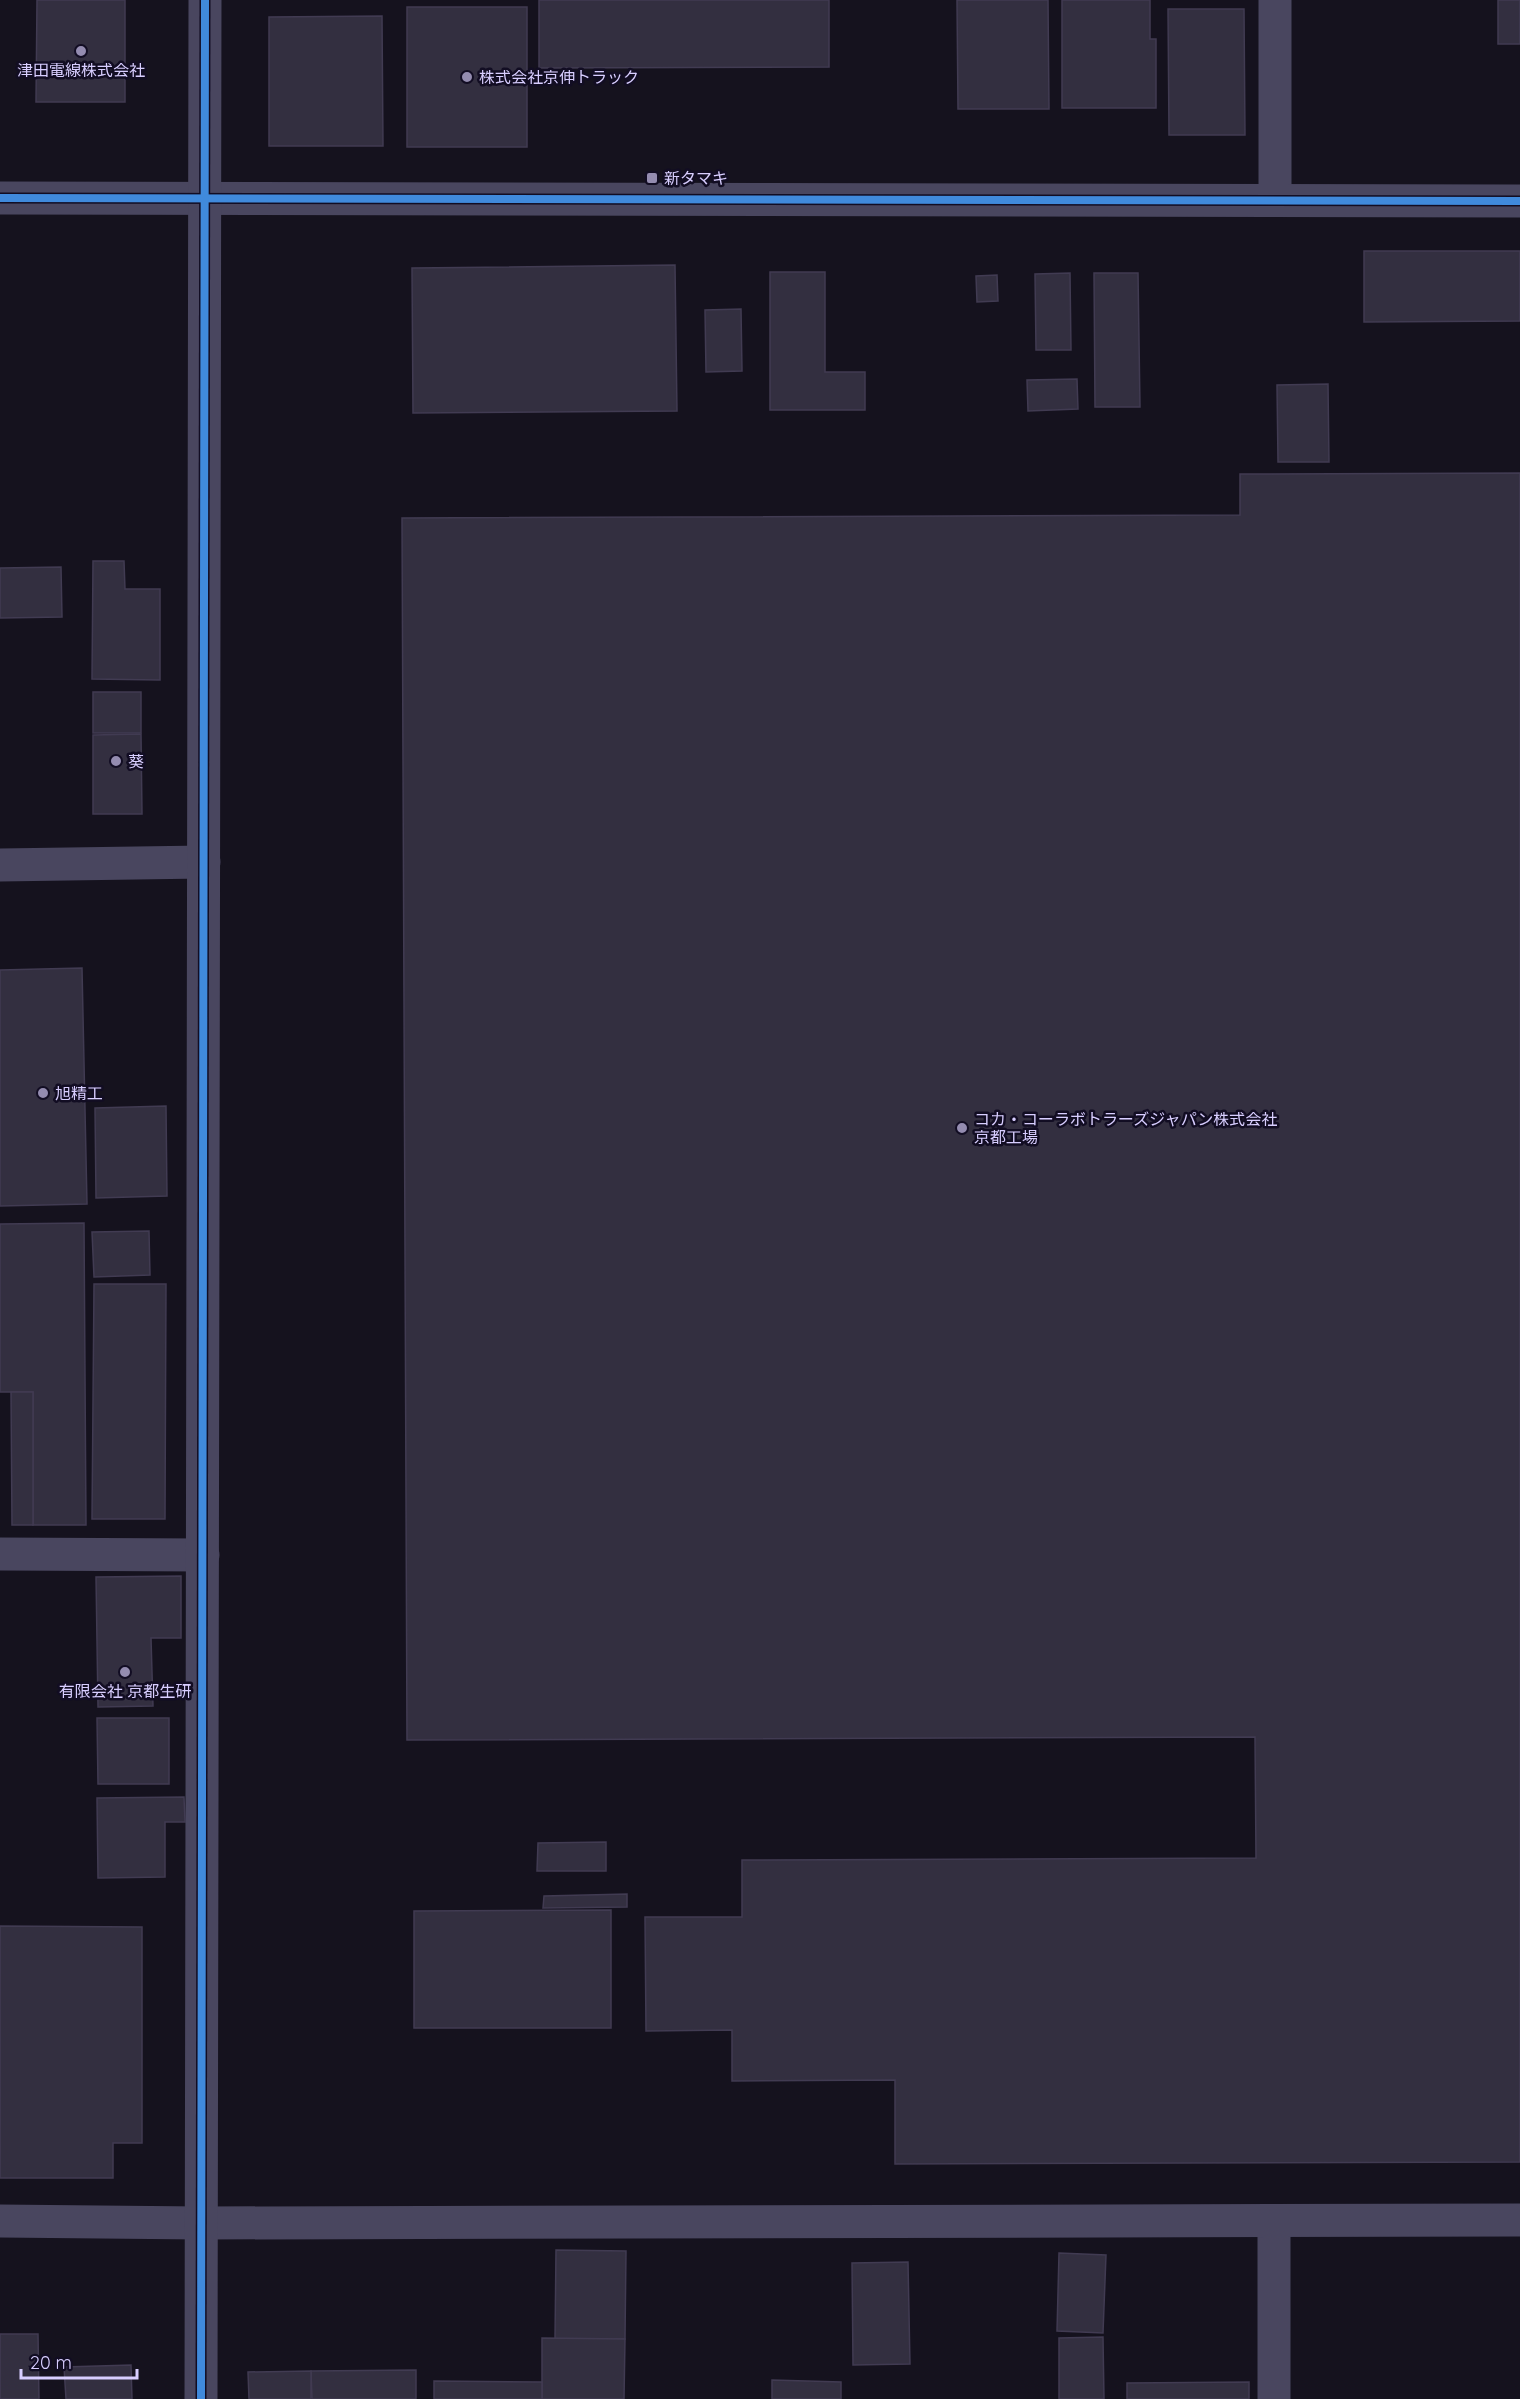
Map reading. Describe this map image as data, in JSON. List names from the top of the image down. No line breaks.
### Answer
{"places":{"other":["津田電線株式会社","株式会社京伸トラック","葵","旭精工","コカ・コーラボトラーズジャパン株式会社 京都工場","有限会社 京都生研"],"transit":["新タマキ"]},"scale_bar":"20 m"}
